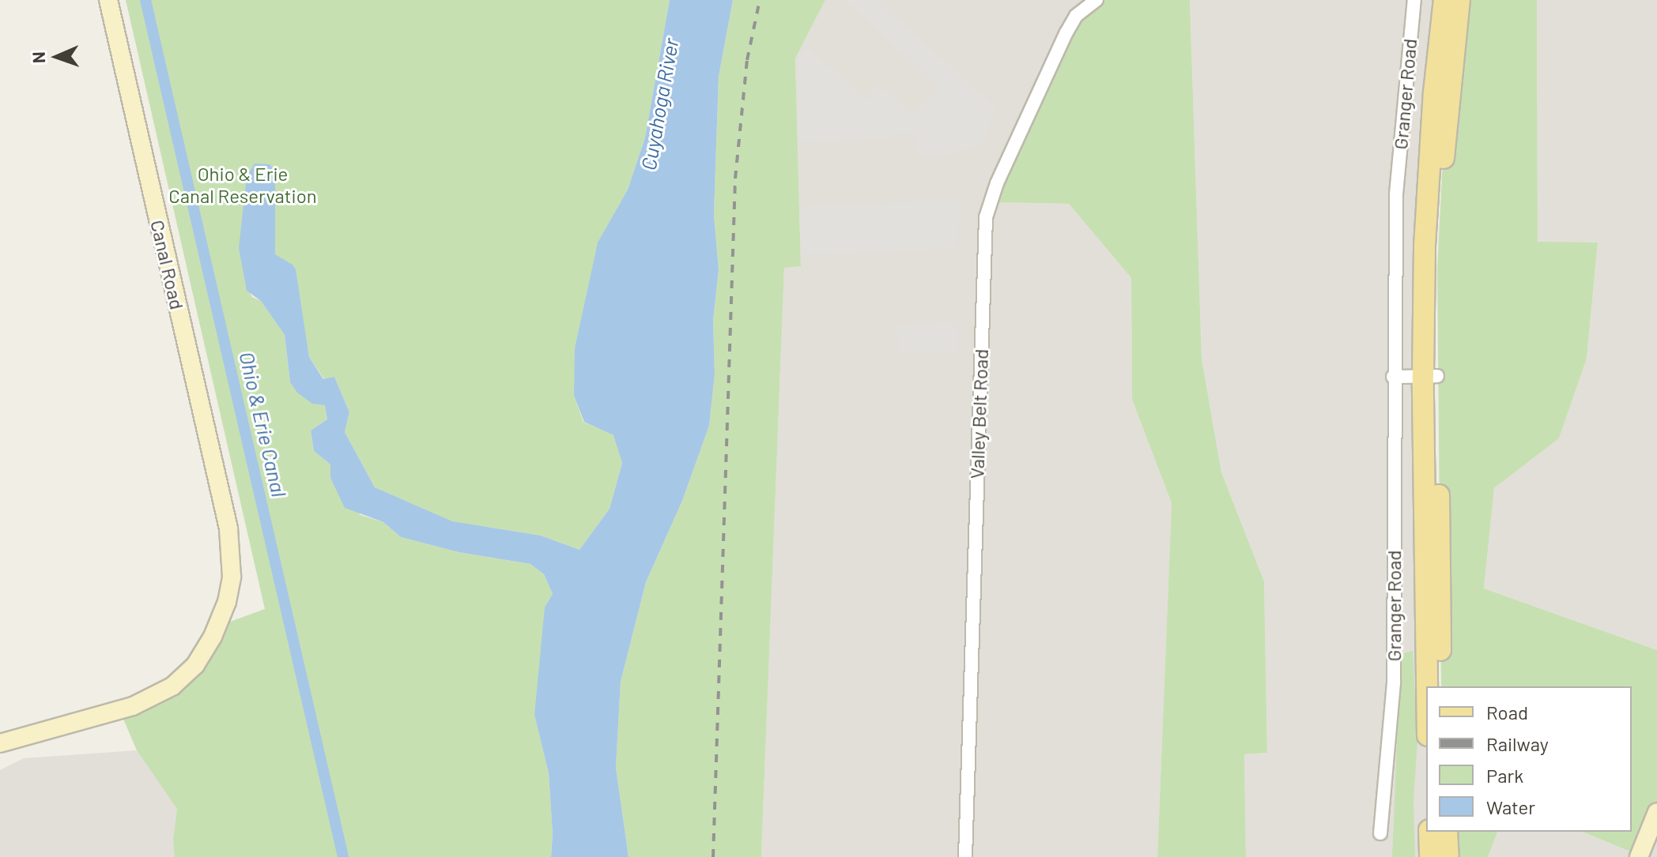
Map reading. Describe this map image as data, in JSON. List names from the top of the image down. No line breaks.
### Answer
{"streets":{"main road":["Granger Road"],"street":["Canal Road","Valley Belt Road"]},"water":["Cuyahoga River","Ohio & Erie Canal"],"parks":["Ohio & Erie Canal Reservation"],"legend":["Road","Railway","Park","Water"],"north":"left"}
